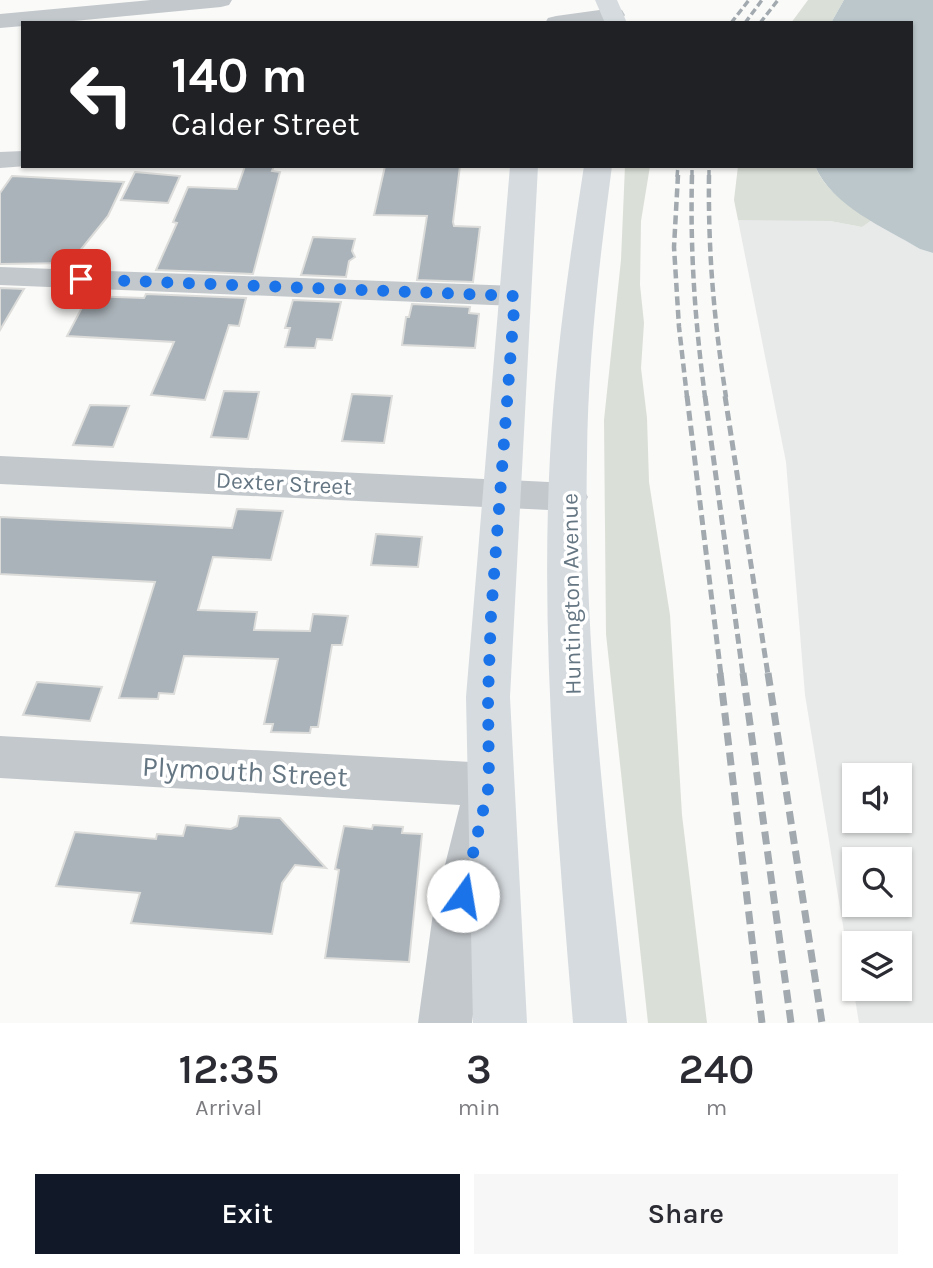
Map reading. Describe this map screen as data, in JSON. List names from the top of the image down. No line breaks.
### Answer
{"streets":{"main road":["Huntington Avenue"],"street":["Dexter Street","Plymouth Street"]},"crossings":[["Dexter Street","Huntington Avenue"]],"page":{"turn":["140 m","Calder Street"],"eta":["12:35","Arrival","3","min","240","m"],"buttons":["Exit","Share"]}}
